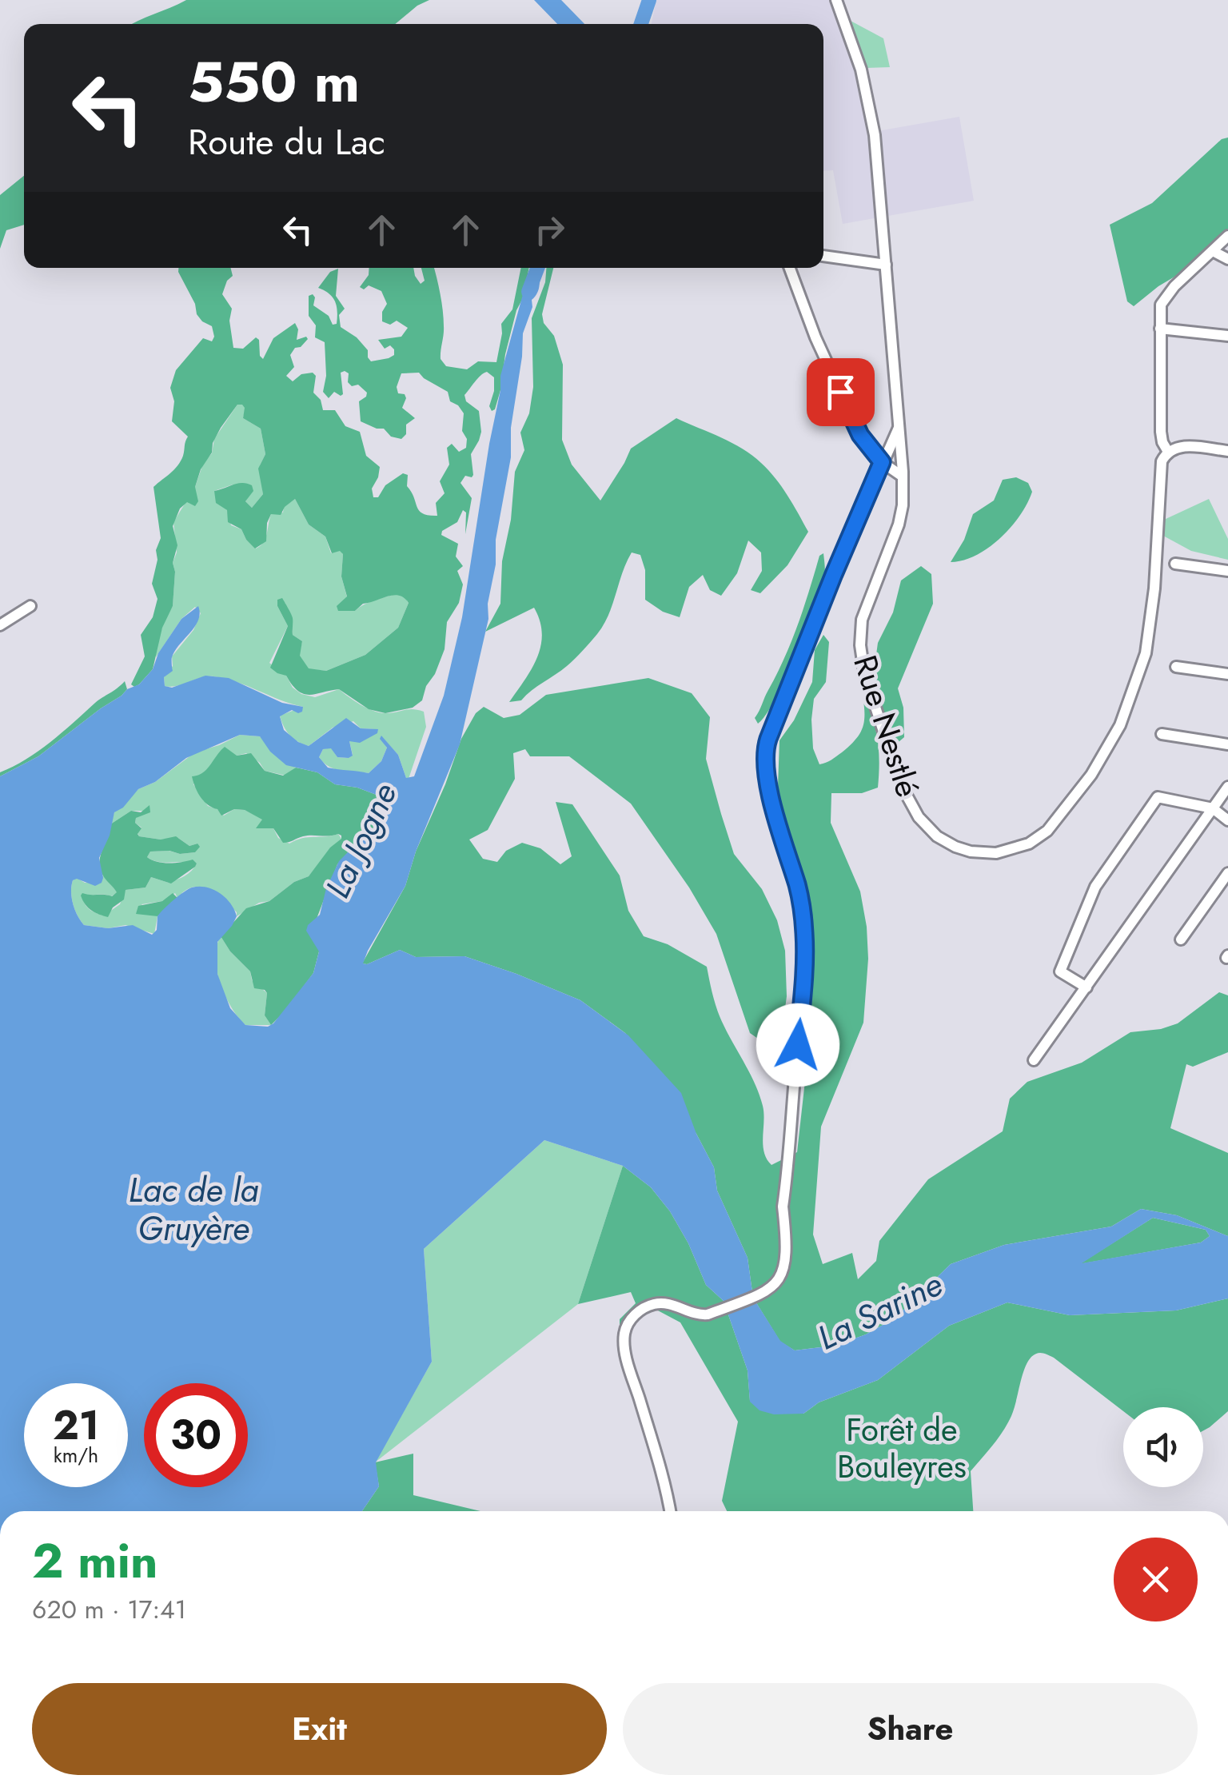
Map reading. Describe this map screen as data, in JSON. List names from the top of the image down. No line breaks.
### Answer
{"streets":{"street":["Rue Nestlé"]},"water":["La Jogne","Lac de la Gruyère","La Sarine"],"parks":["Forêt de Bouleyres"],"page":{"turn":["550 m","Route du Lac"],"speed":"21 km/h","limit":"30","heading":["2 min","620 m · 17:41"],"buttons":["Exit","Share"]}}
